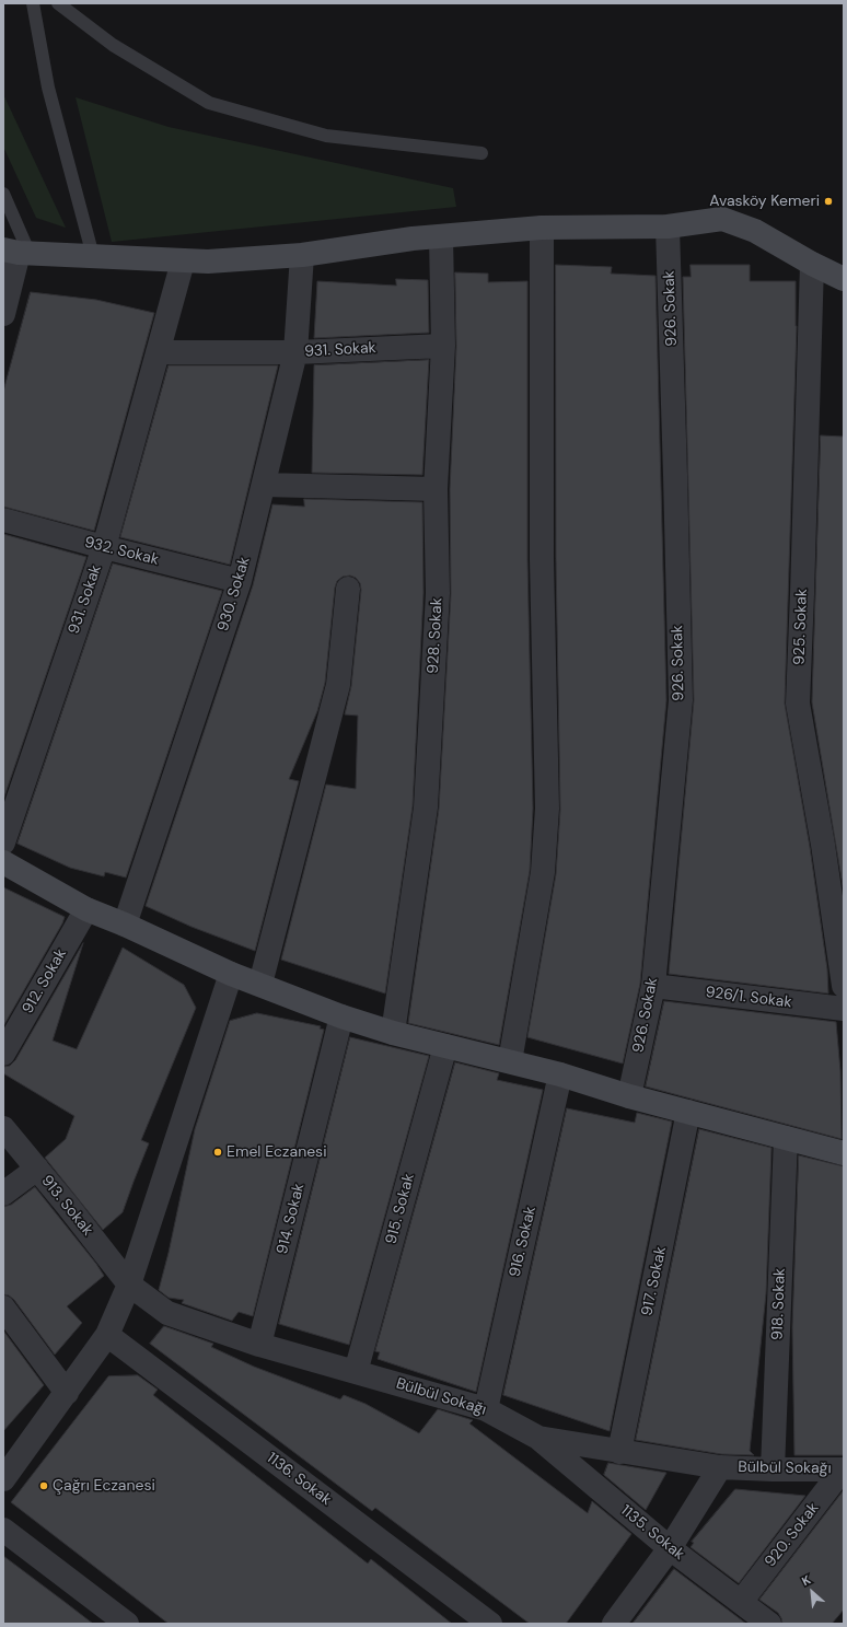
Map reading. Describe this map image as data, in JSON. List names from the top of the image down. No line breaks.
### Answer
{"streets":{"street":["926. Sokak","931. Sokak","932. Sokak","930. Sokak","925. Sokak","928. Sokak","912. Sokak","926/1. Sokak","913. Sokak","915. Sokak","914. Sokak","916. Sokak","917. Sokak","918. Sokak","Bülbül Sokağı","1136. Sokak","1135. Sokak","920. Sokak"]},"crossings":[["926. Sokak","926/1. Sokak"],["931. Sokak","932. Sokak"],["931. Sokak","930. Sokak"],["931. Sokak","928. Sokak"],["932. Sokak","930. Sokak"],["913. Sokak","Bülbül Sokağı"],["915. Sokak","Bülbül Sokağı"],["914. Sokak","Bülbül Sokağı"],["916. Sokak","Bülbül Sokağı"],["917. Sokak","Bülbül Sokağı"],["918. Sokak","Bülbül Sokağı"],["Bülbül Sokağı","1135. Sokak"],["Bülbül Sokağı","920. Sokak"],["1135. Sokak","920. Sokak"]],"places":["Avasköy Kemeri","Emel Eczanesi","Çağrı Eczanesi"],"north":"top left"}
